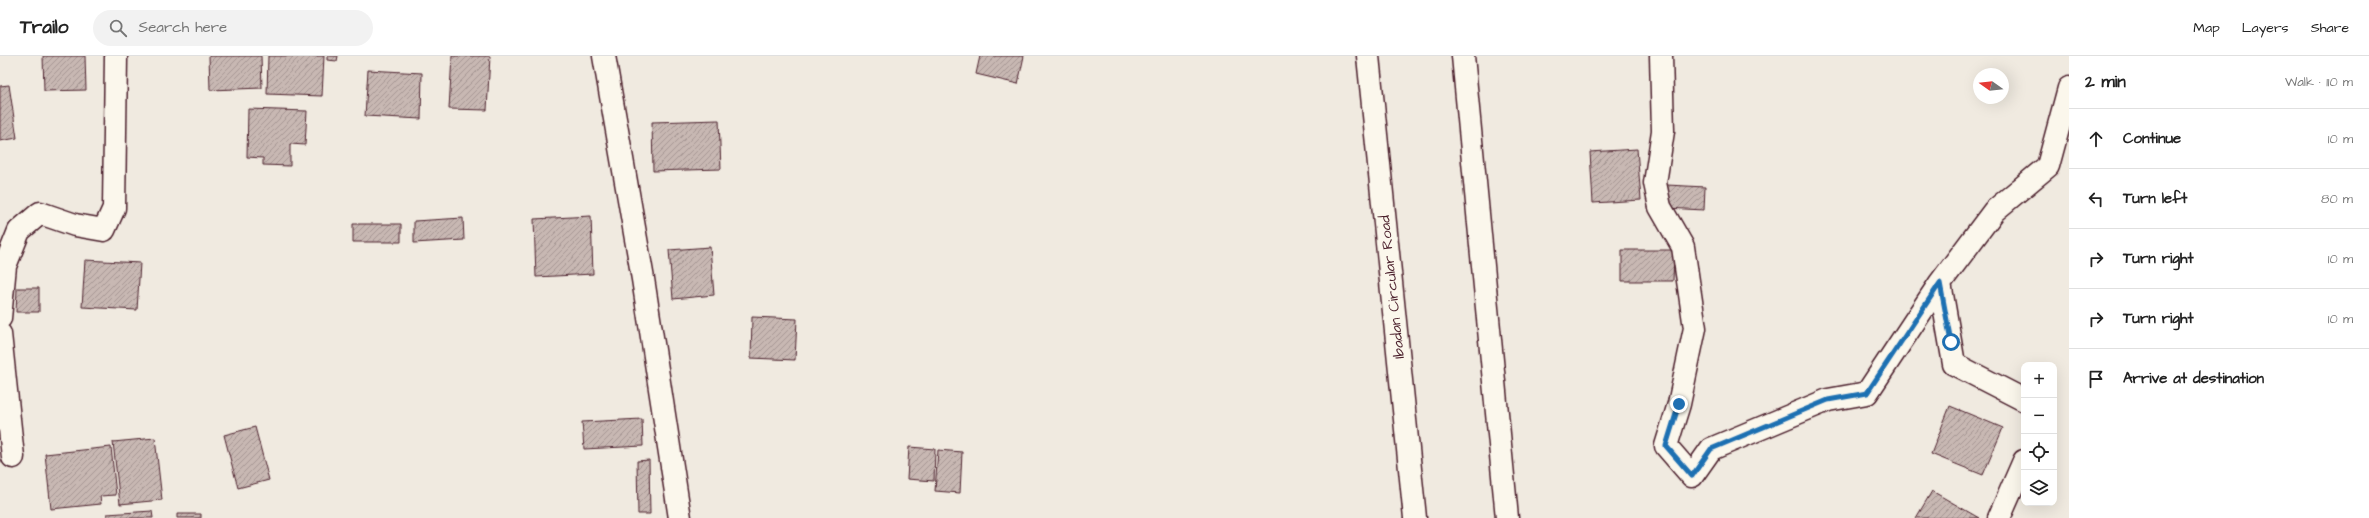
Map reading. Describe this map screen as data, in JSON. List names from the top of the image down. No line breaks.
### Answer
{"streets":{"main road":["Ibadan Circular Road"]},"north":"left","page":{"header":"Trailo","search":"Search here","nav":["Map","Layers","Share"],"heading":["2 min","Walk · 110 m"],"list":[["Continue","10 m"],["Turn left","80 m"],["Turn right","10 m"],["Turn right","10 m"],"Arrive at destination"],"map_buttons":["+","−"]}}
